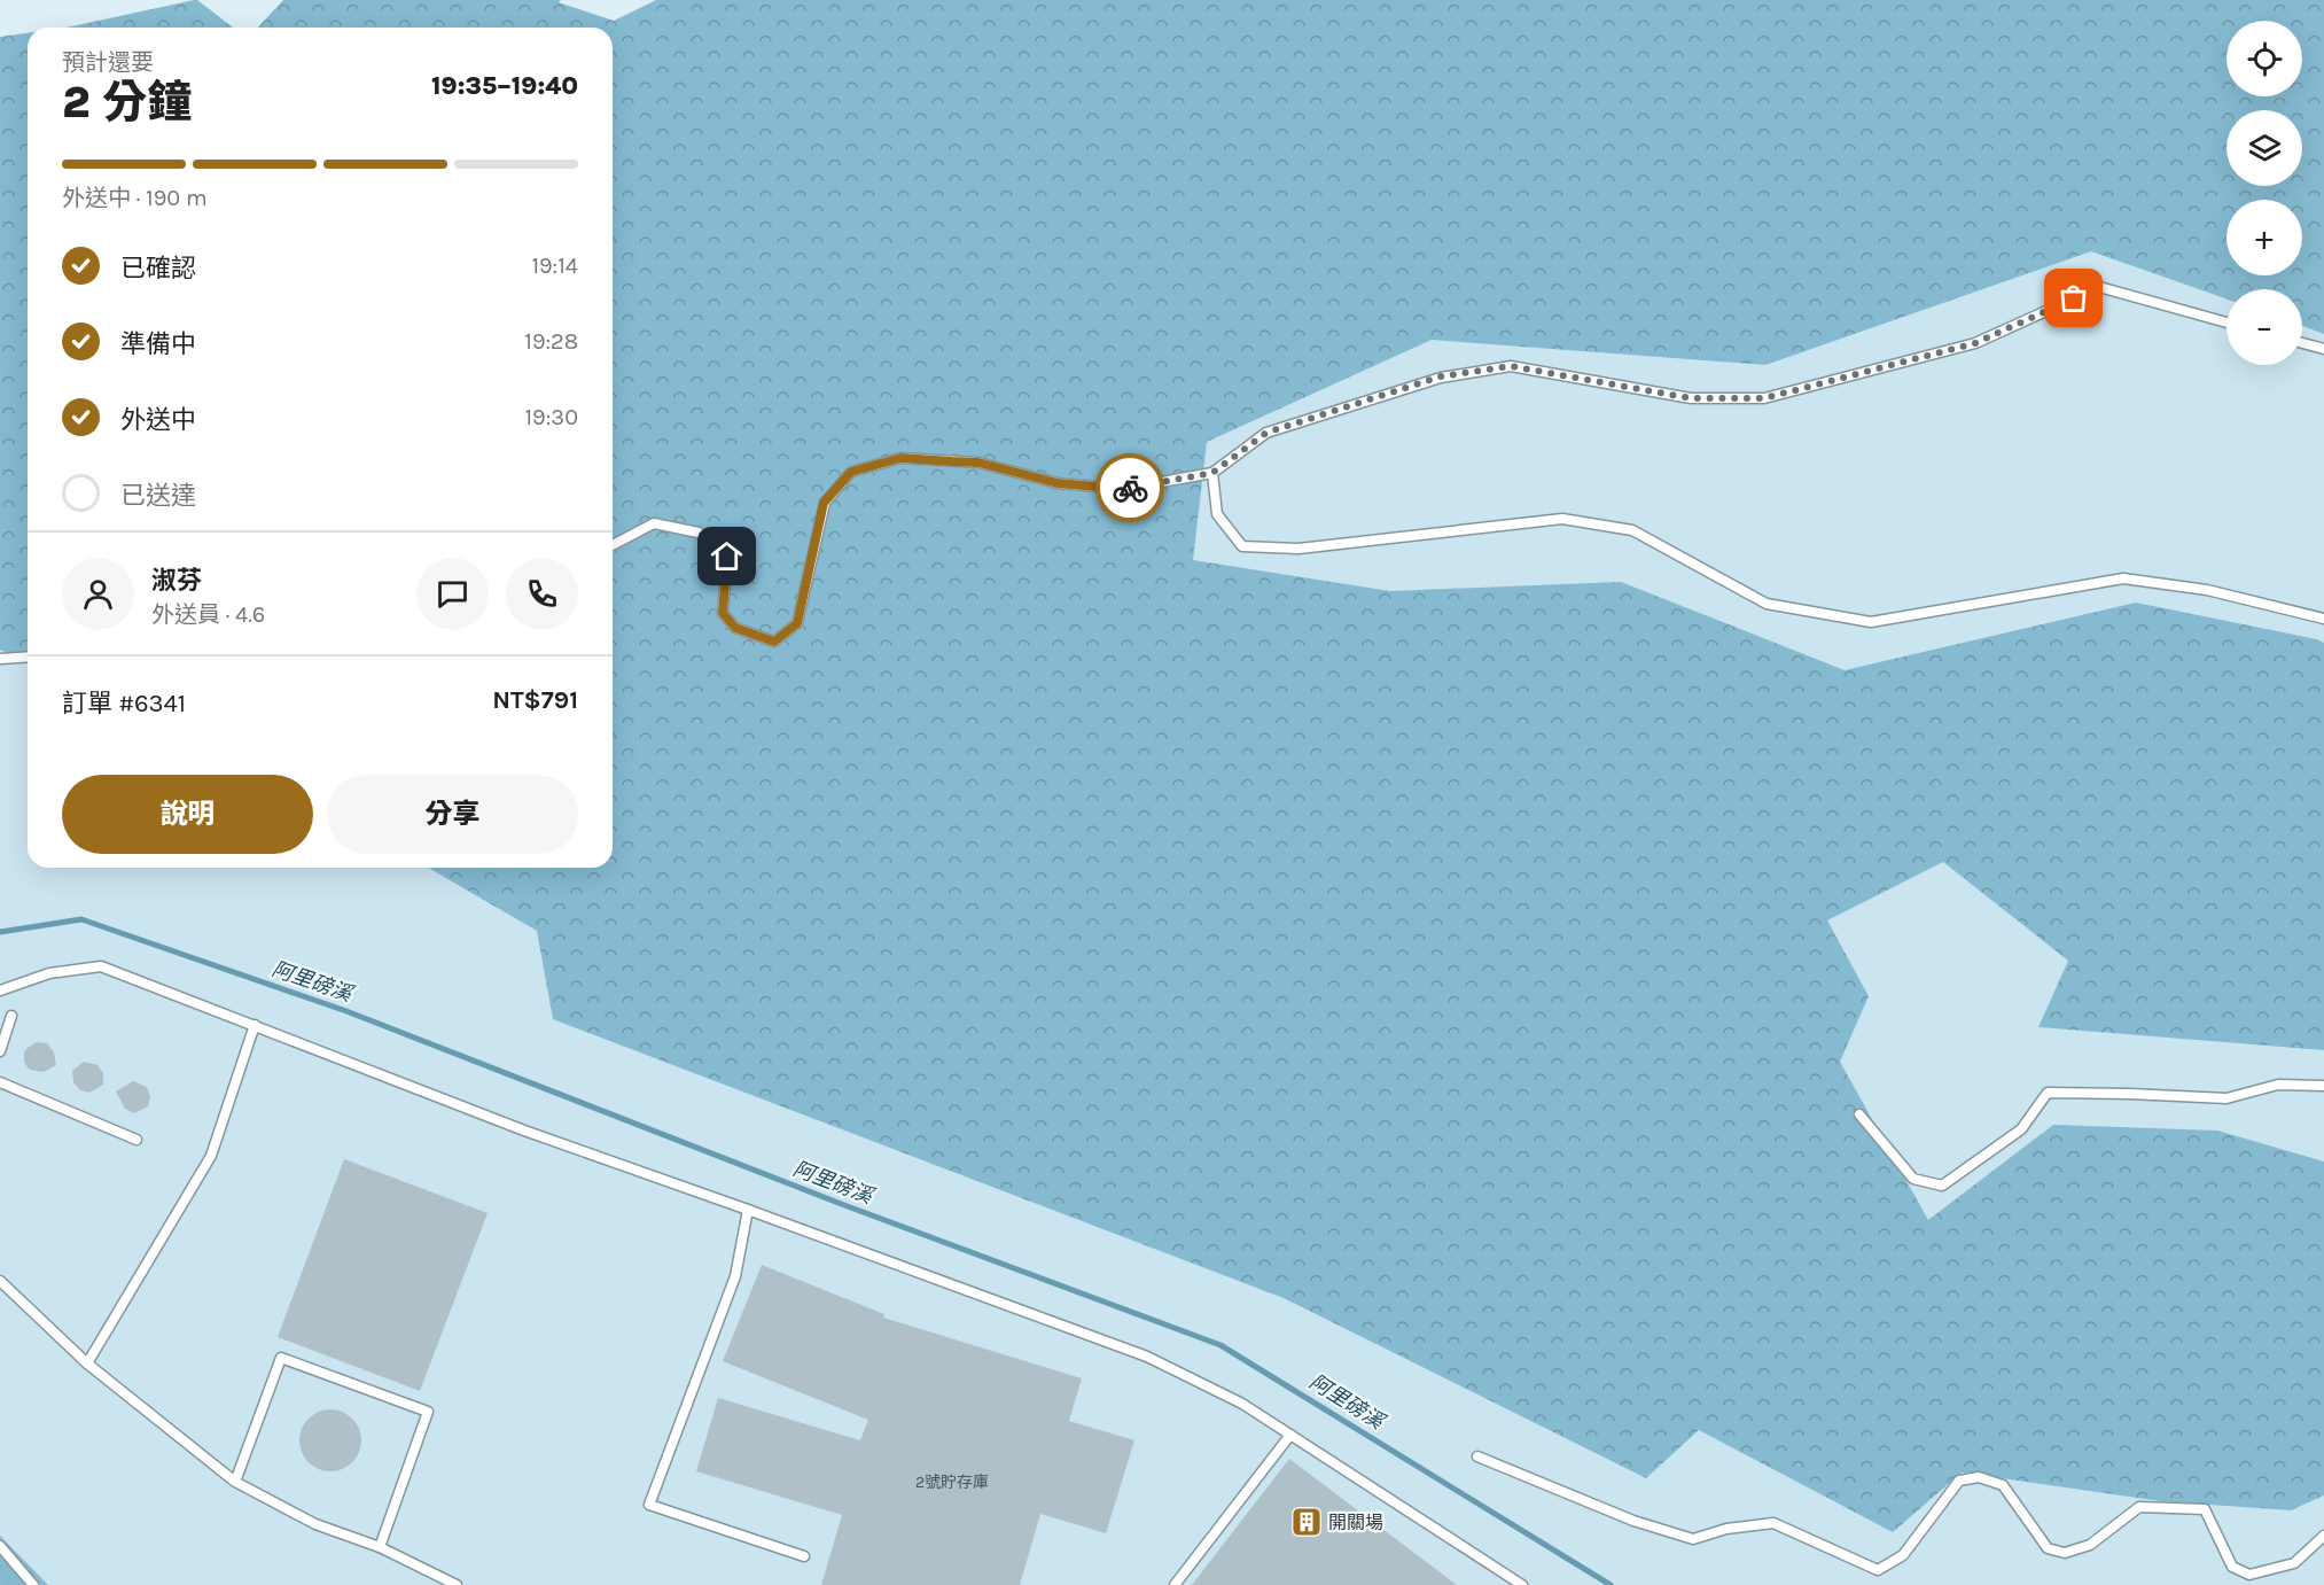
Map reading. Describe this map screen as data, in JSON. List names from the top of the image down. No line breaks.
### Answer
{"water":["阿里磅溪"],"places":{"building":["開關場"]},"house_numbers":["2號貯存庫"],"page":{"map_buttons":["+","−"],"heading":["2 分鐘","預計還要","19:35–19:40"],"panel":["淑芬","外送員 · 4.6","訂單 #6341","NT$791"],"bar":"外送中 · 190 m","list":[["已確認","19:14"],["準備中","19:28"],["外送中","19:30"],"已送達"],"buttons":["說明","分享"]}}
